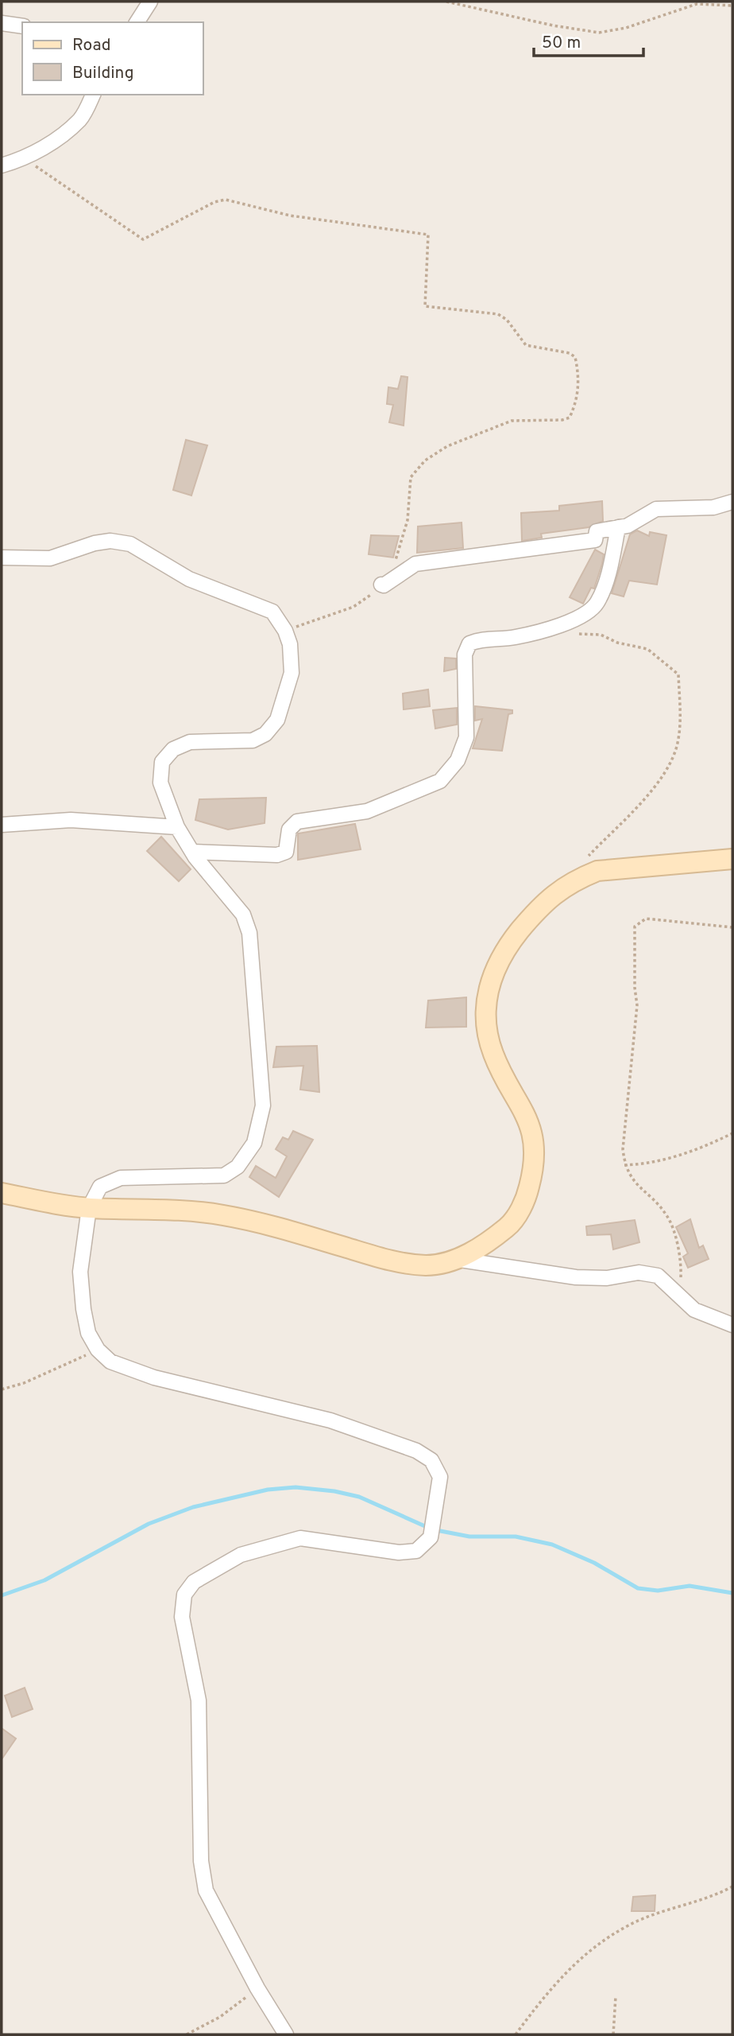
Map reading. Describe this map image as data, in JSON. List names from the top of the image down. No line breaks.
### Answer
{"legend":["Road","Building"],"scale_bar":"50 m"}
